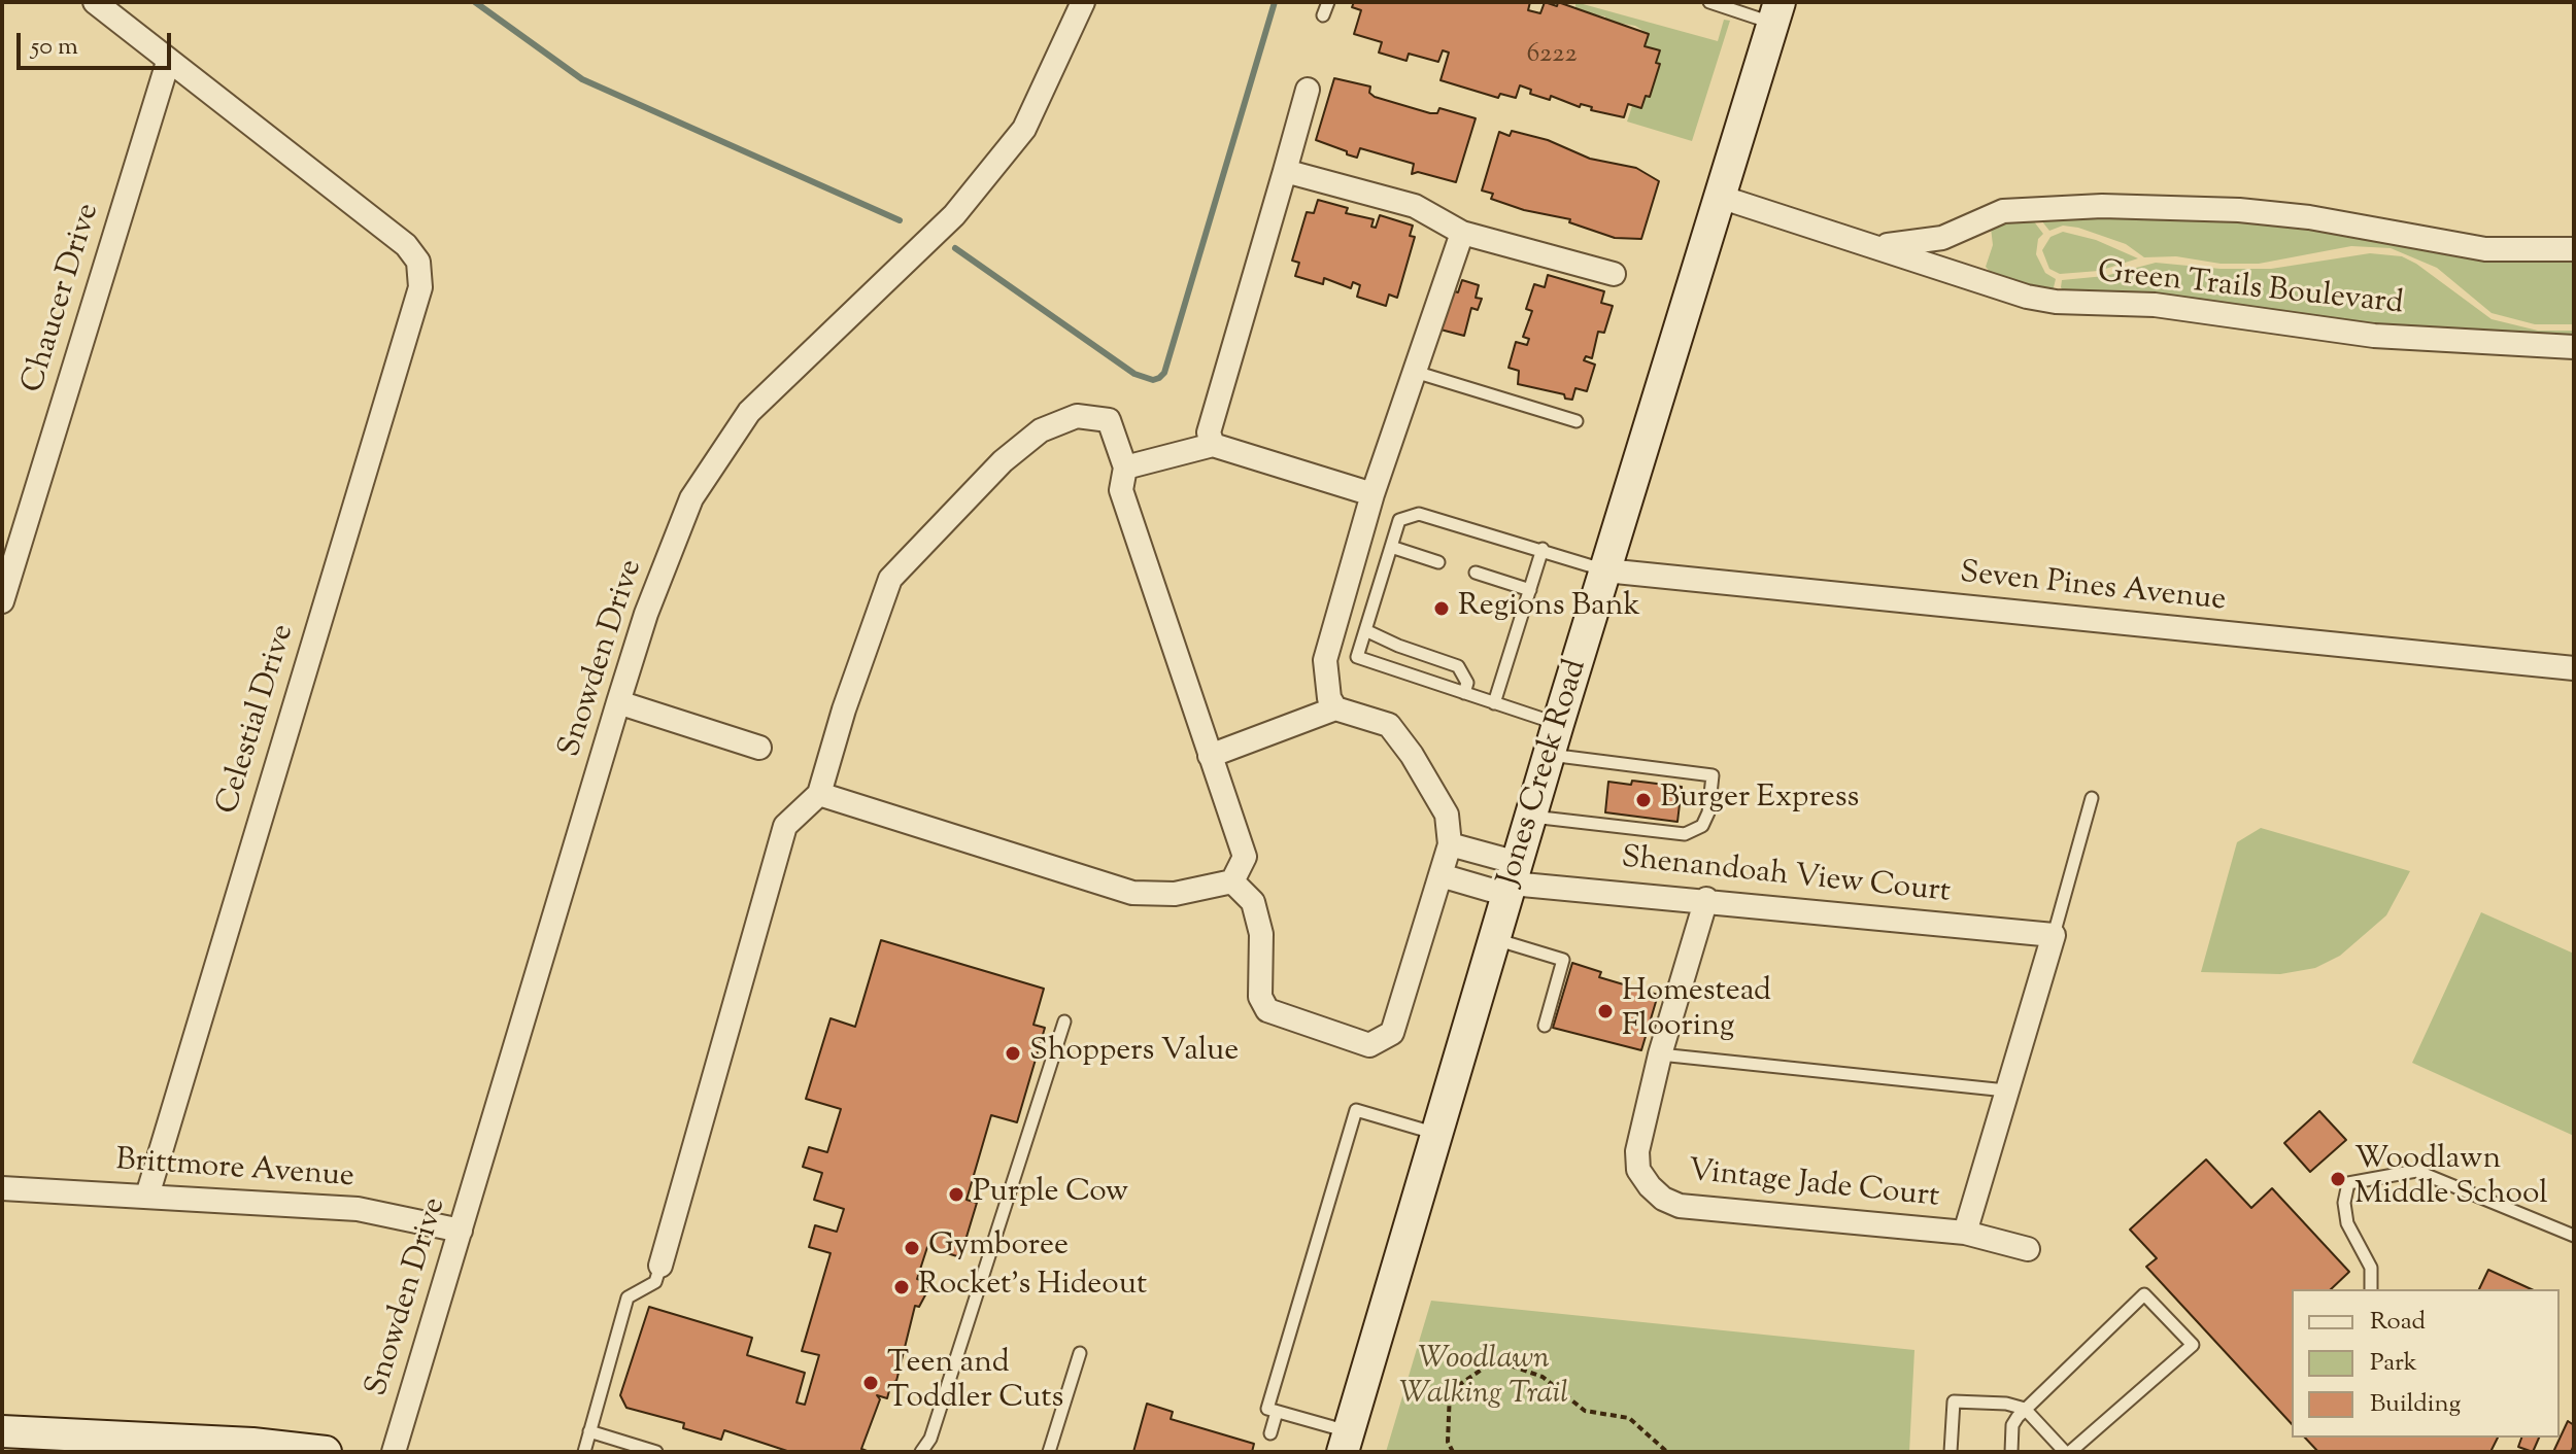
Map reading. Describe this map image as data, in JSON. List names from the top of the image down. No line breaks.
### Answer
{"streets":{"main road":["Jones Creek Road"],"street":["Green Trails Boulevard","Chaucer Drive","Seven Pines Avenue","Snowden Drive","Celestial Drive","Shenandoah View Court","Brittmore Avenue","Vintage Jade Court"]},"crossings":[["Green Trails Boulevard","Jones Creek Road"],["Chaucer Drive","Celestial Drive"],["Seven Pines Avenue","Jones Creek Road"],["Snowden Drive","Brittmore Avenue"],["Celestial Drive","Brittmore Avenue"],["Jones Creek Road","Shenandoah View Court"],["Shenandoah View Court","Vintage Jade Court"]],"parks":["Woodlawn Walking Trail"],"places":["Regions Bank","Burger Express","Homestead Flooring","Shoppers Value","Woodlawn Middle School","Purple Cow","Gymboree","Rocket's Hideout","Teen and Toddler Cuts"],"house_numbers":["6222"],"legend":["Road","Park","Building"],"scale_bar":"50 m"}
